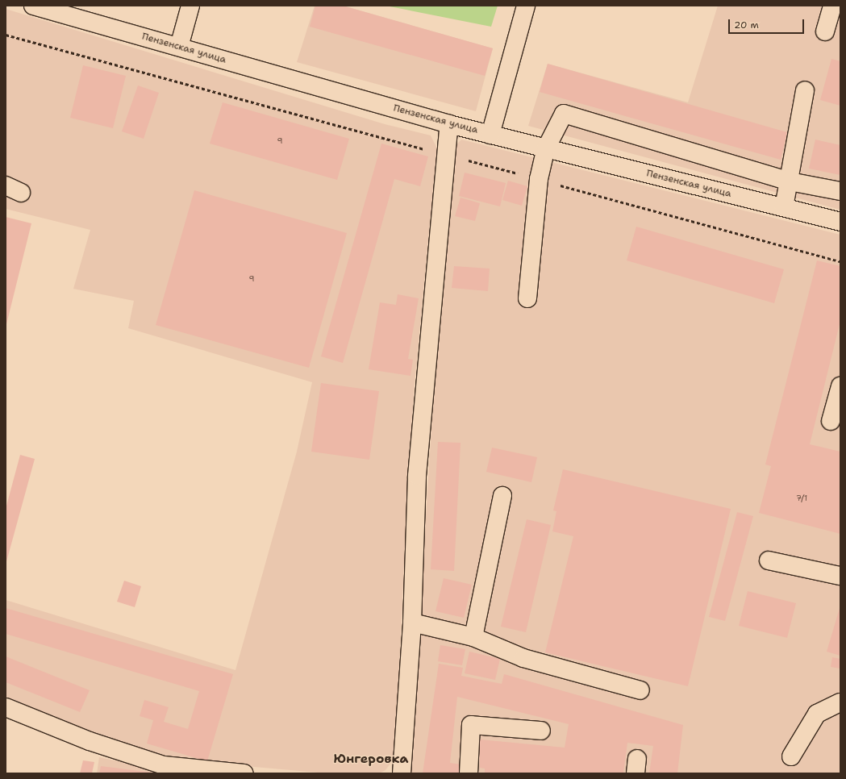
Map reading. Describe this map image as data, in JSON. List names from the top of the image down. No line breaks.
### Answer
{"streets":{"street":["Пензенская улица"]},"districts":["Юнгеровка"],"house_numbers":["9","9","7/1"],"scale_bar":"20 m"}
